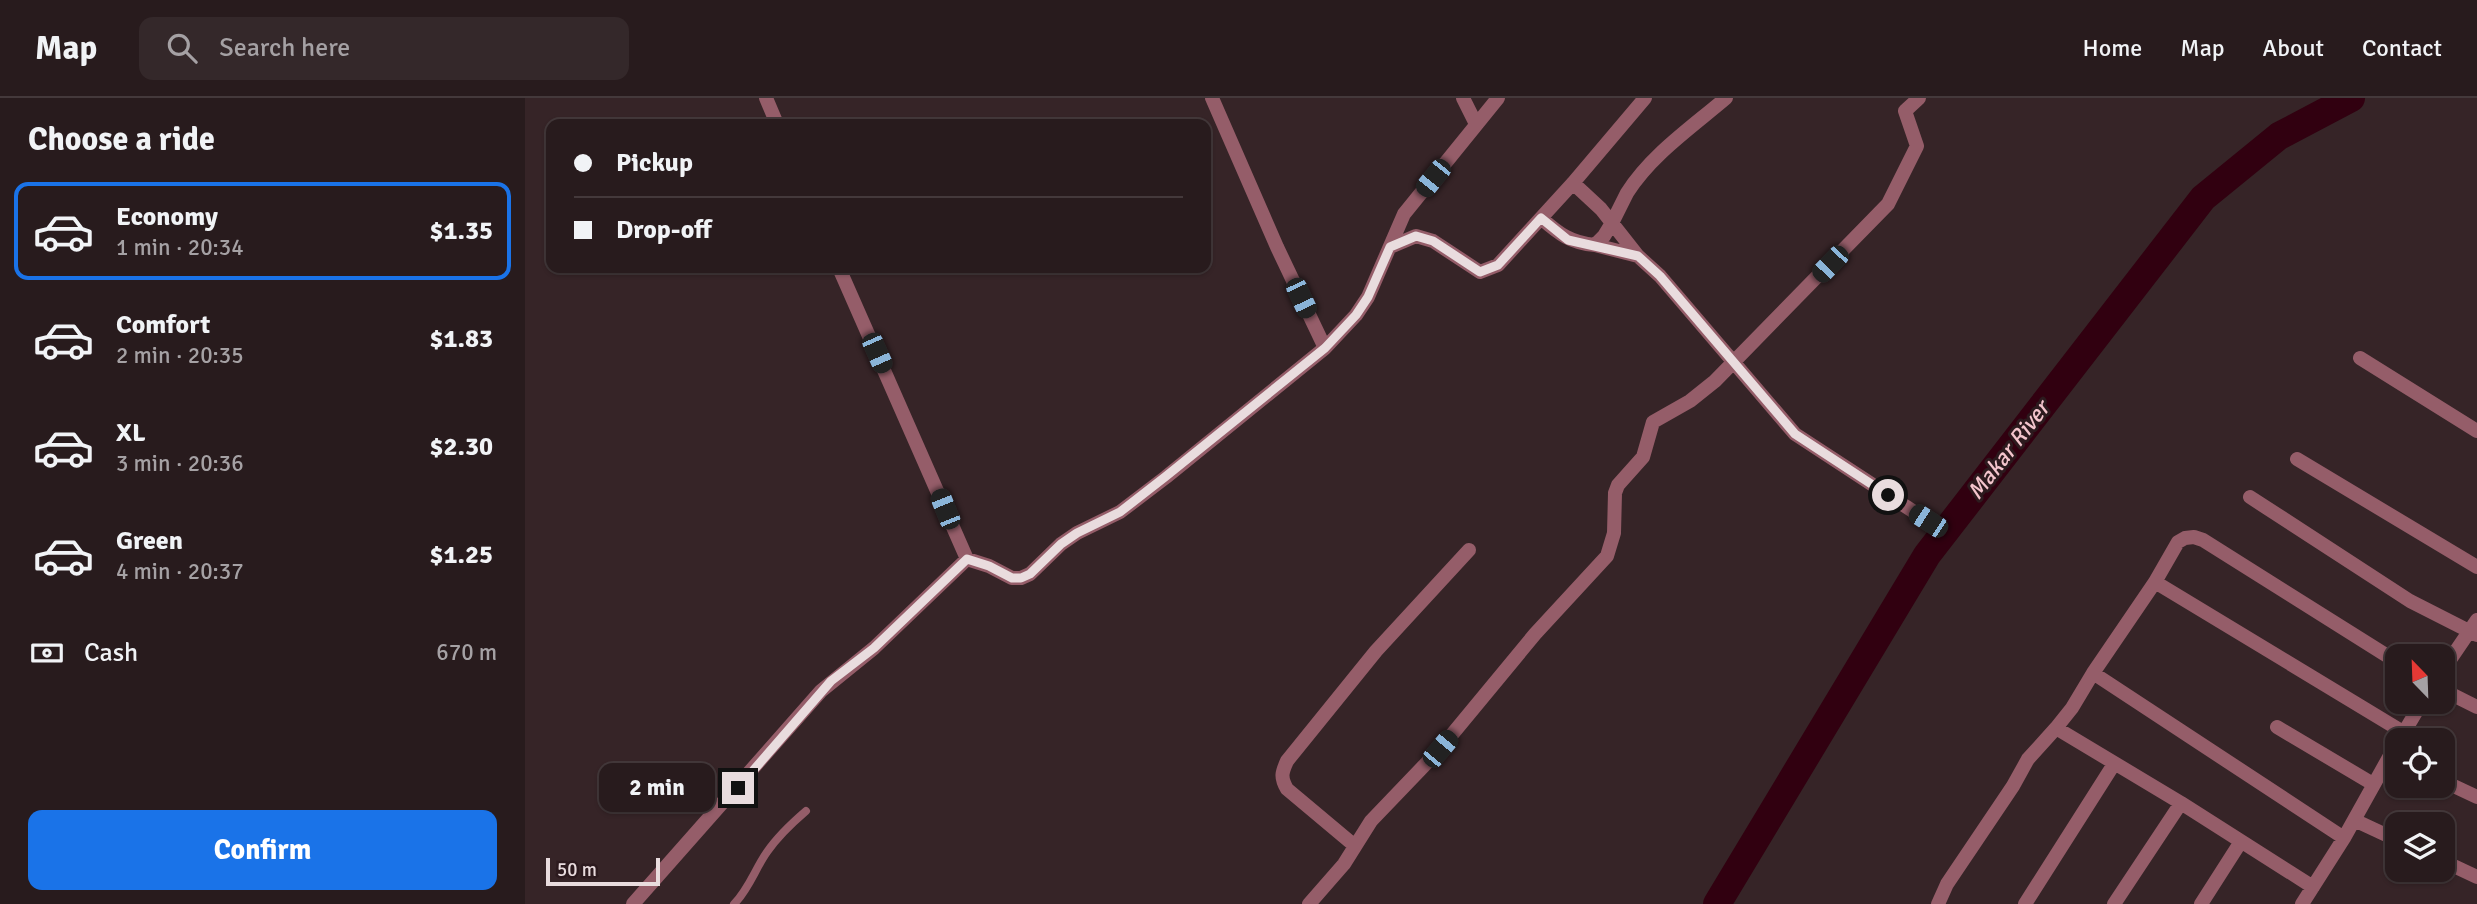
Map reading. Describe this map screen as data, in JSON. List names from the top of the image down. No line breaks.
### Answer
{"water":["Makar River"],"scale_bar":"50 m","north":"top left","page":{"header":"Map","search":"Search here","nav":["Home","Map","About","Contact"],"heading":"Choose a ride","banner":["Pickup","Drop-off"],"list":[{"name":"Economy","note":"1 min · 20:34","value":"$1.35"},{"name":"Comfort","note":"2 min · 20:35","value":"$1.83"},{"name":"XL","note":"3 min · 20:36","value":"$2.30"},{"name":"Green","note":"4 min · 20:37","value":"$1.25"}],"pay":["Cash","670 m"],"bubble":"2 min","buttons":"Confirm","scale":"50 m"}}
